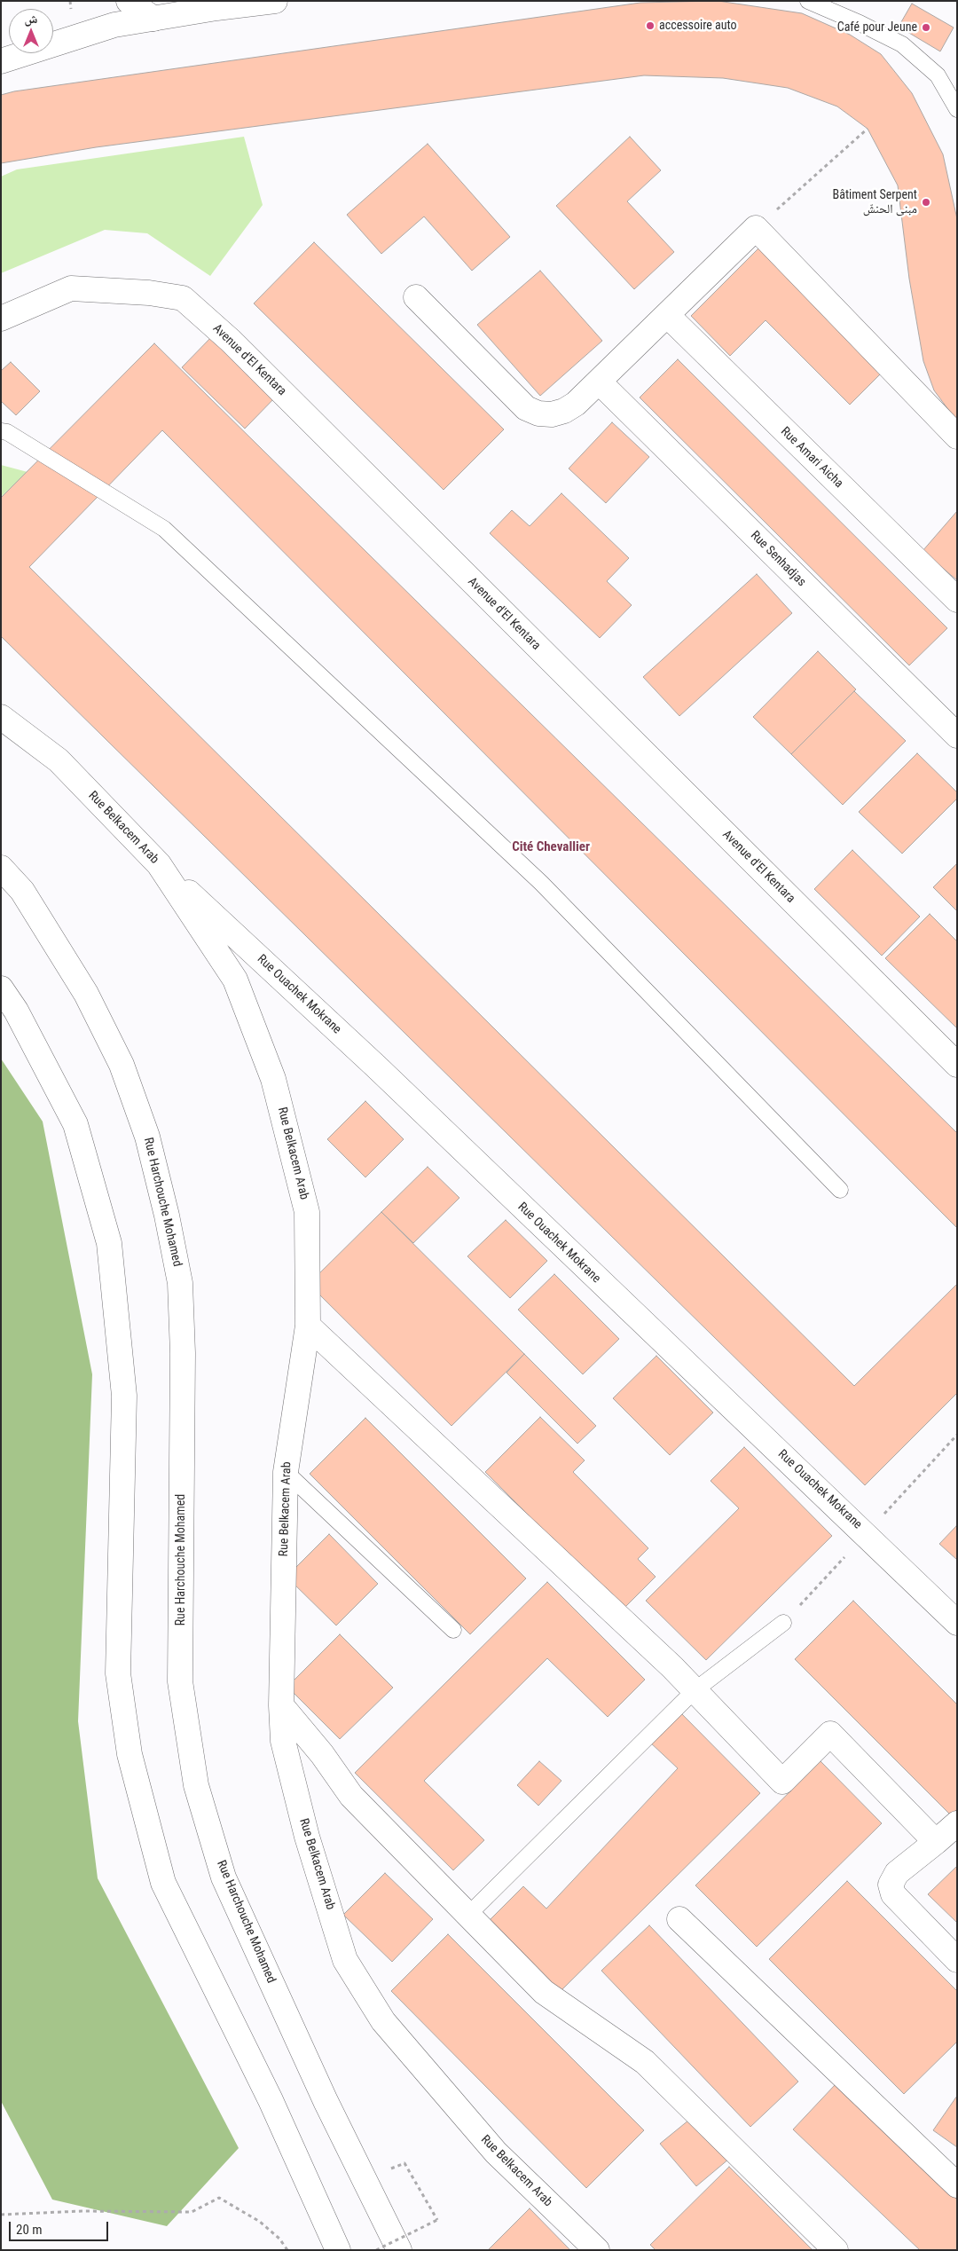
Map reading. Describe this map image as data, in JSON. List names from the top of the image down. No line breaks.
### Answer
{"streets":{"street":["Avenue d'El Kentara","Rue Amari Aicha","Rue Senhadjas","Rue Belkacem Arab","Rue Ouachek Mokrane","Rue Harchouche Mohamed"]},"crossings":[["Rue Belkacem Arab","Rue Ouachek Mokrane"]],"districts":["Cité Chevallier"],"places":["accessoire auto","Café pour Jeune","Bâtiment Serpent مبنى الحنشّ"],"scale_bar":"20 m","north":"top"}
